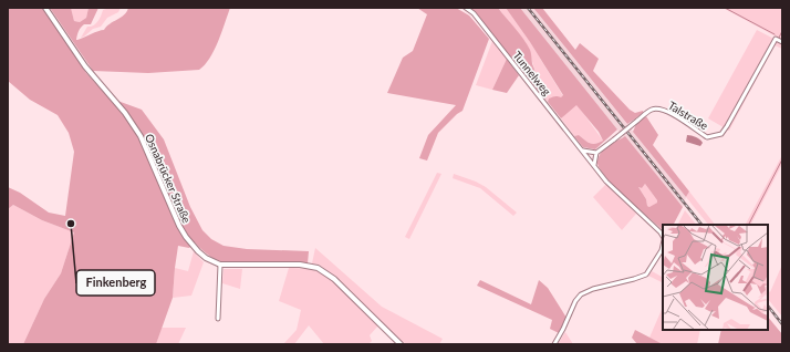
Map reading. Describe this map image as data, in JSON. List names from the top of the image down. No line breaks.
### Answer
{"streets":{"main road":["Osnabrücker Straße"],"street":["Tunnelweg","Talstraße"]},"places":["Finkenberg"]}
